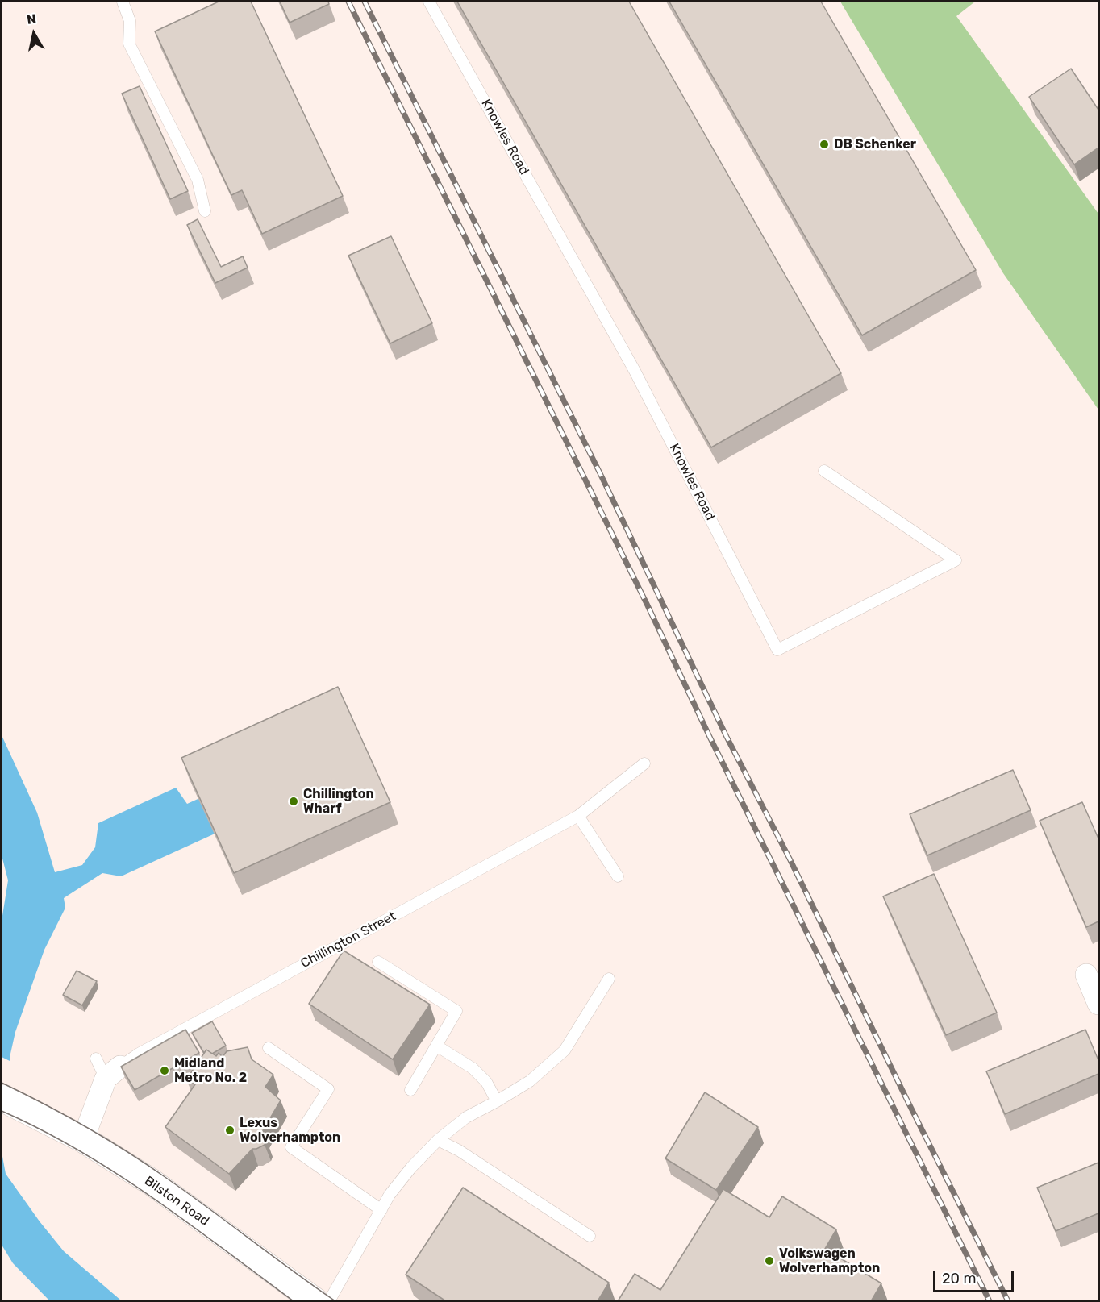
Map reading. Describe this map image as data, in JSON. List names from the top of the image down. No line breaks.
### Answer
{"streets":{"highway":["Bilston Road"],"lane":["Knowles Road","Chillington Street"]},"places":["DB Schenker","Chillington Wharf","Midland Metro No. 2","Lexus Wolverhampton","Volkswagen Wolverhampton"],"scale_bar":"20 m","north":"top"}
